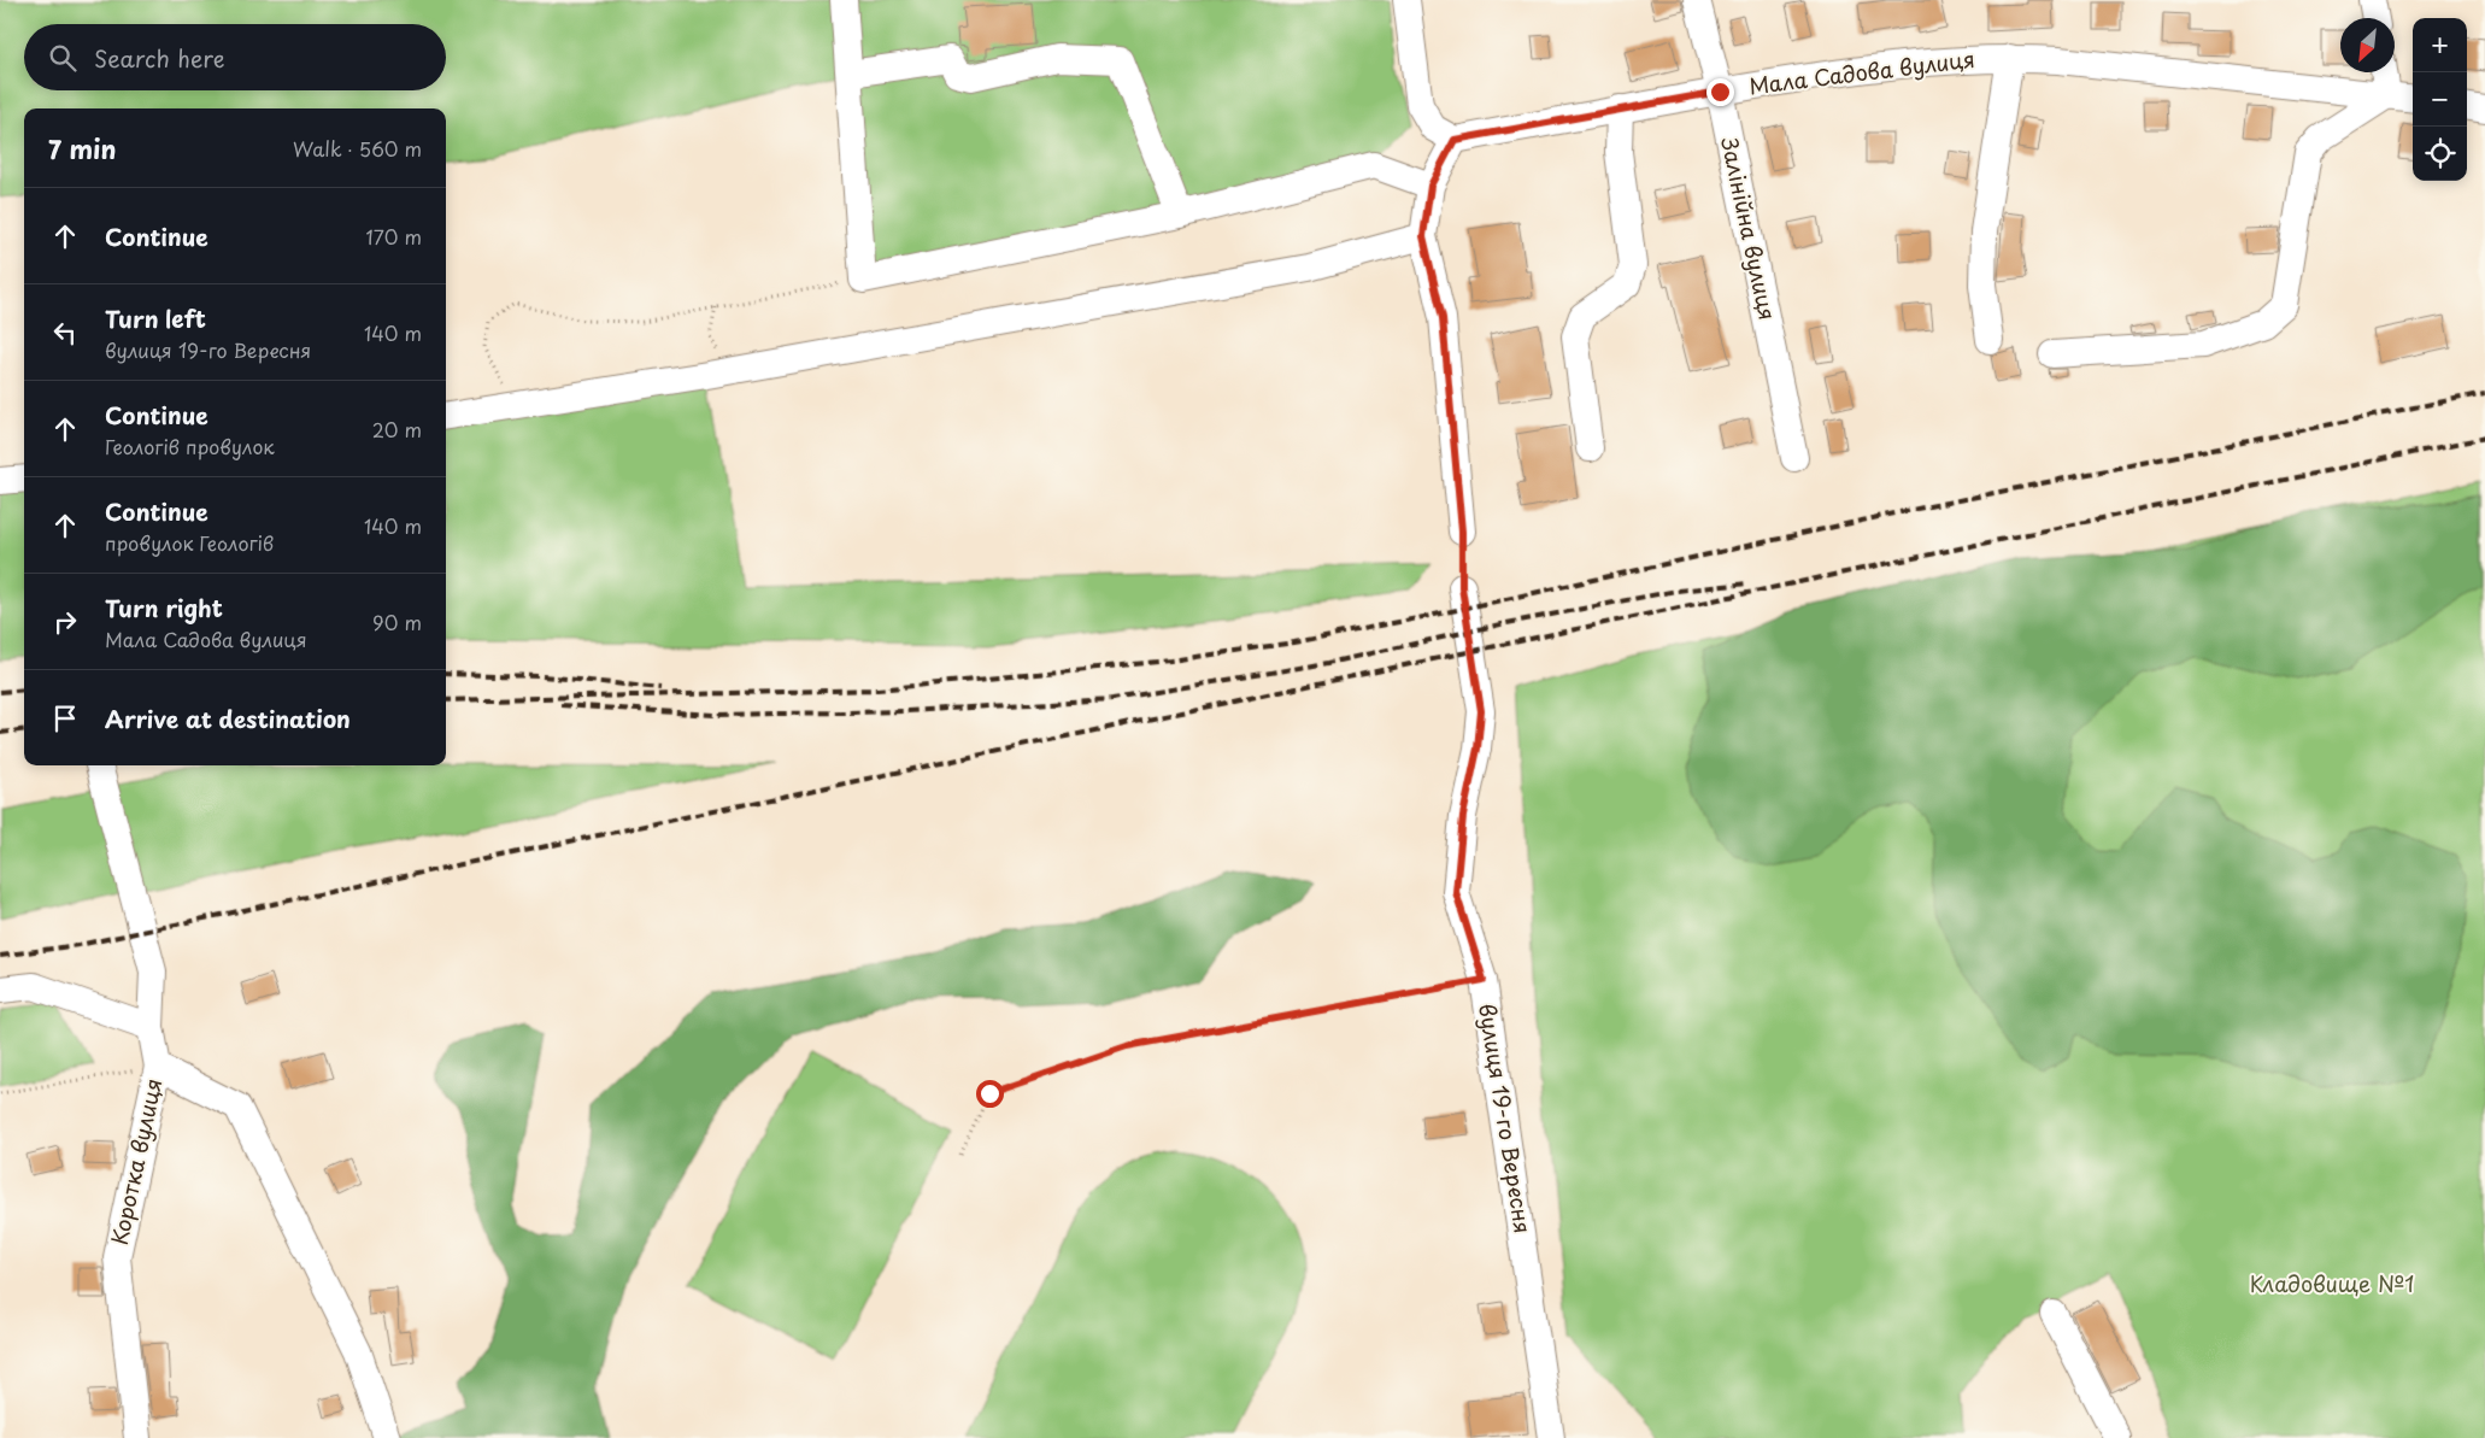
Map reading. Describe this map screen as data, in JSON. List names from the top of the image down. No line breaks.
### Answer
{"streets":{"street":["Мала Садова вулиця","Залінійна вулиця","вулиця 19-го Вересня","Коротка вулиця"]},"crossings":[["Мала Садова вулиця","Залінійна вулиця"]],"parks":["Кладовище №1"],"north":"bottom left","page":{"map_buttons":["+","−"],"search":"Search here","heading":["7 min","Walk · 560 m"],"list":[["Continue","170 m"],["Turn left","вулиця 19-го Вересня","140 m"],["Continue","Геологів провулок","20 m"],["Continue","провулок Геологів","140 m"],["Turn right","Мала Садова вулиця","90 m"],"Arrive at destination"]}}
